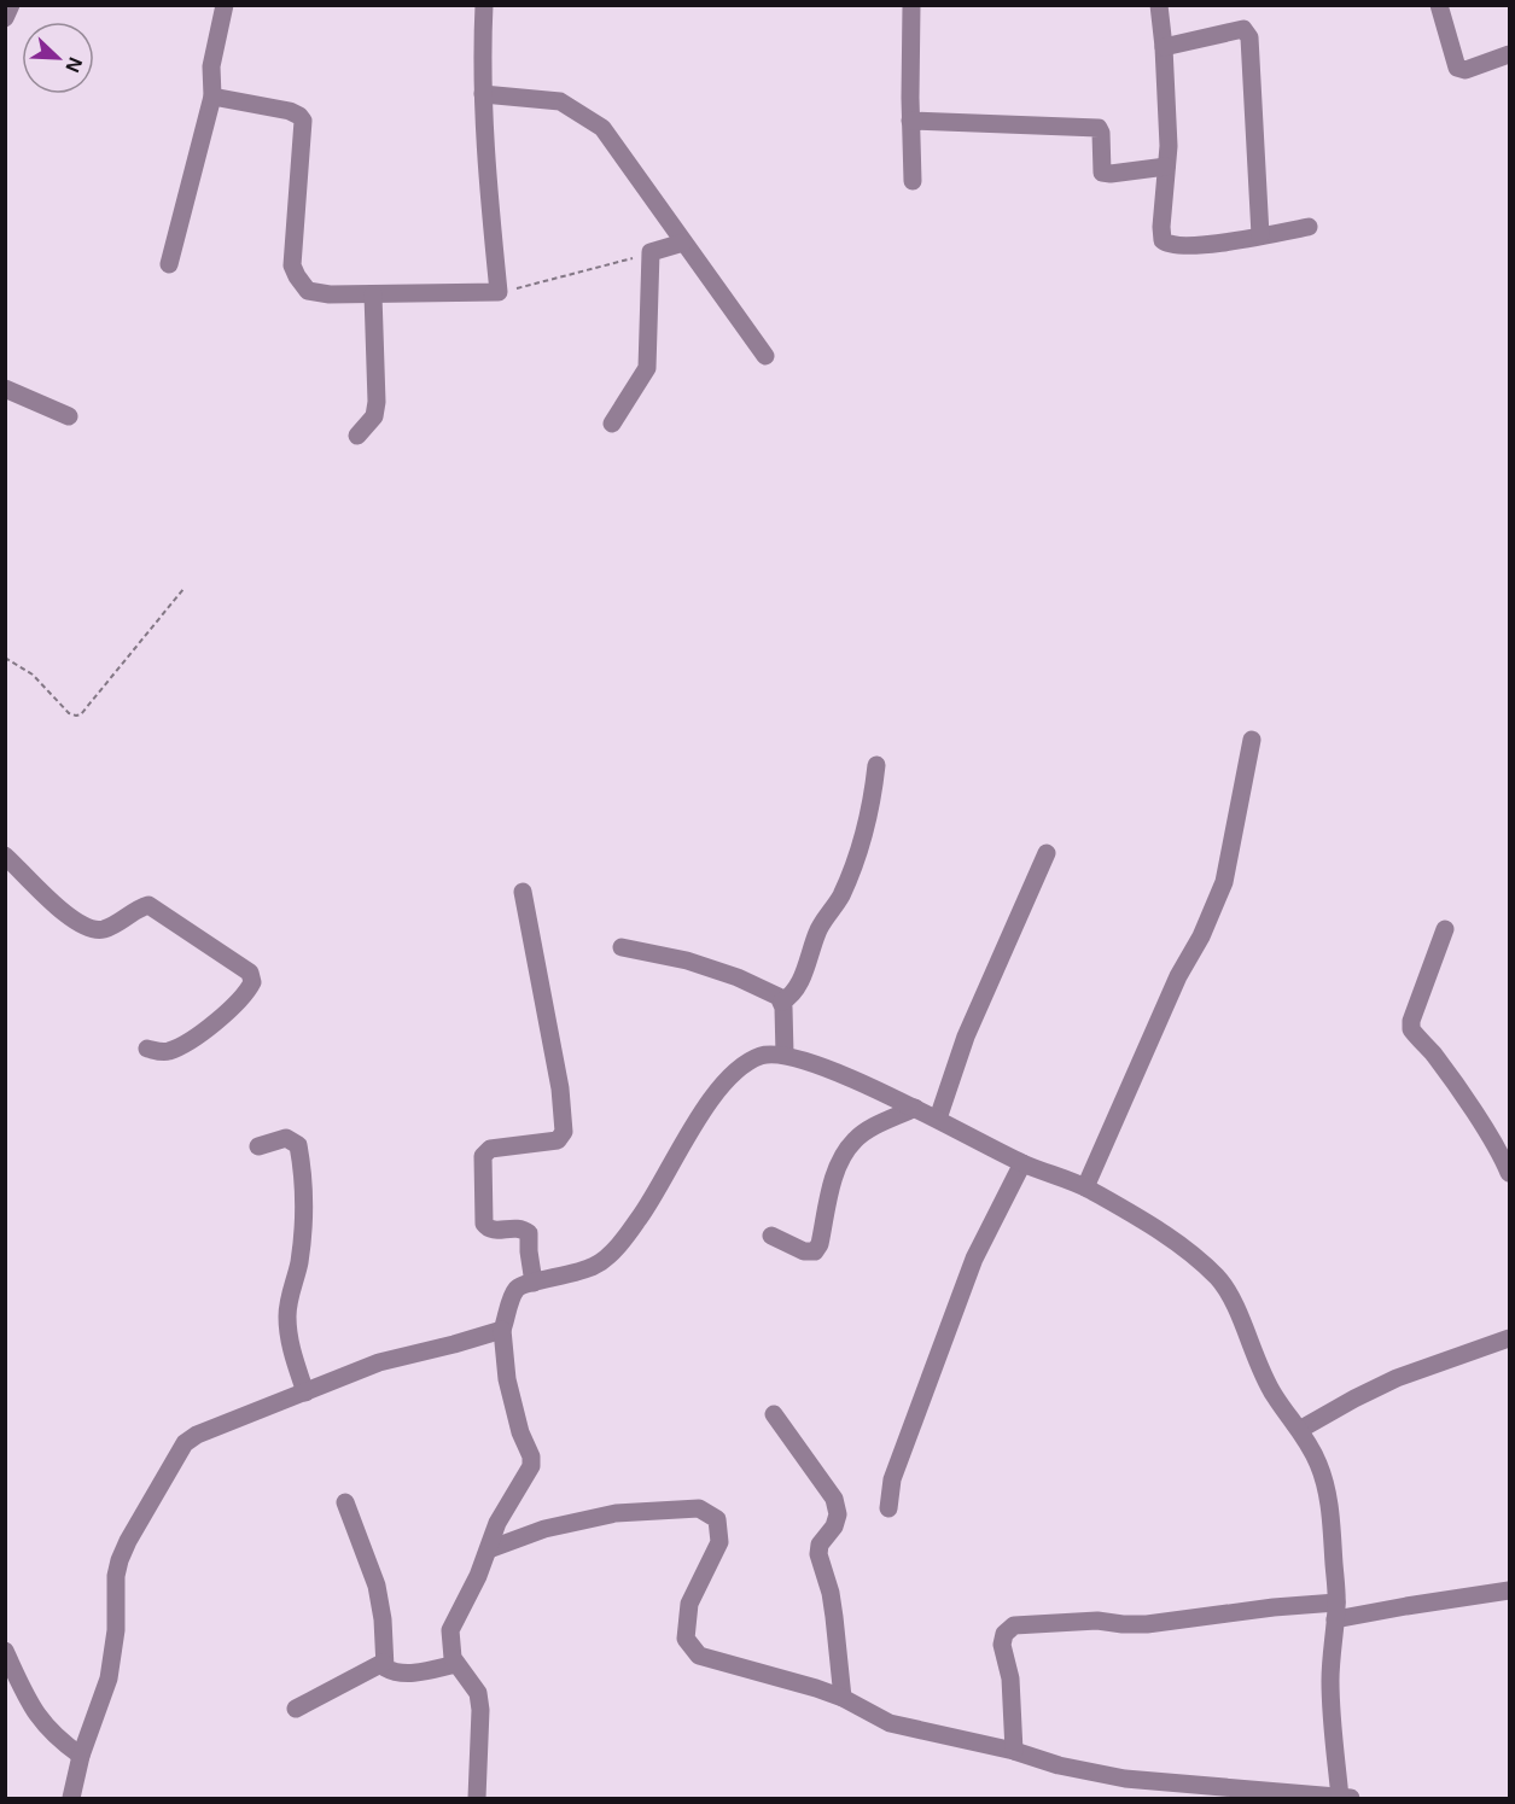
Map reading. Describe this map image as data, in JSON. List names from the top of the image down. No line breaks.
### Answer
{"north":"bottom right"}
